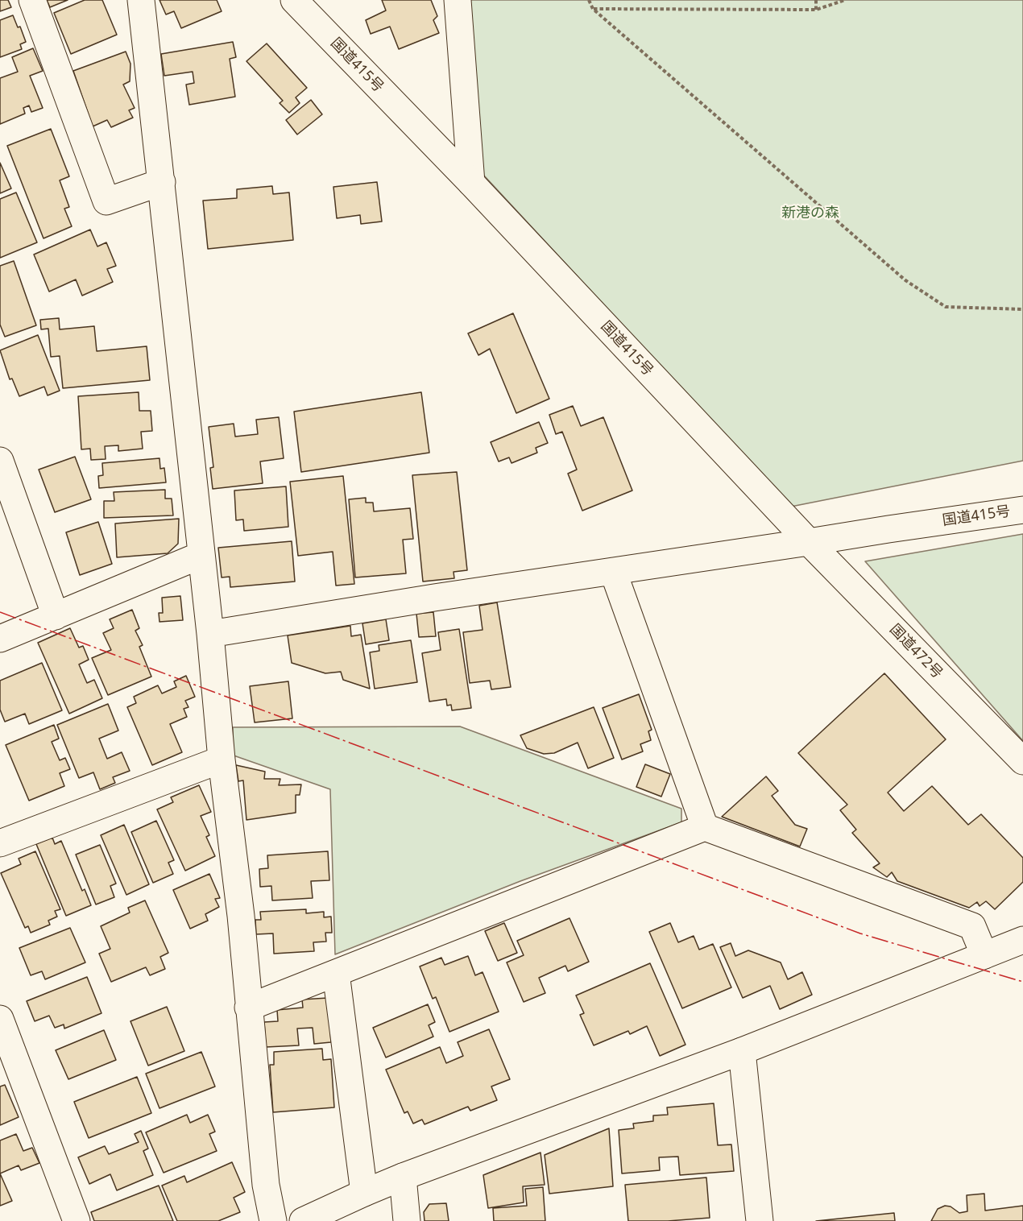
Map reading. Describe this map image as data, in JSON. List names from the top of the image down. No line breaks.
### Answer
{"streets":{"main road":["国道415号","国道472号"]},"crossings":[["国道415号","国道472号"]],"parks":["新港の森"]}
